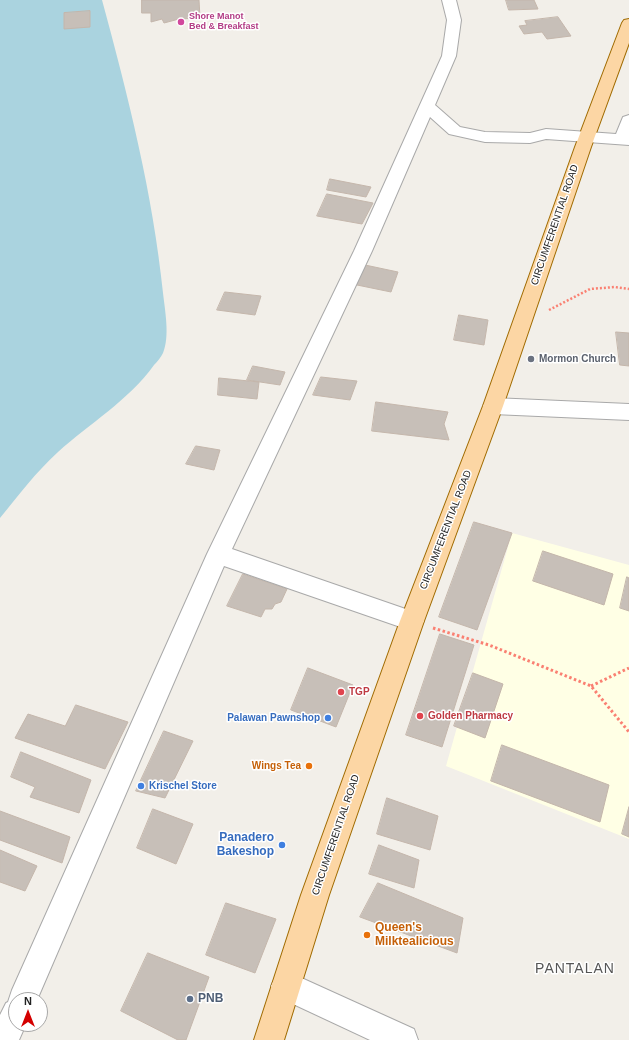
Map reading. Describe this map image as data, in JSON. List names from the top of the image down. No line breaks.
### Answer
{"streets":{"main road":["CIRCUMFERENTIAL ROAD"]},"districts":["PANTALAN"],"places":["Shore Manot Bed & Breakfast","Mormon Church","TGP","Golden Pharmacy","Palawan Pawnshop","Wings Tea","Krischel Store","Panadero Bakeshop","Queen's Milktealicious","PNB"],"north":"top"}
